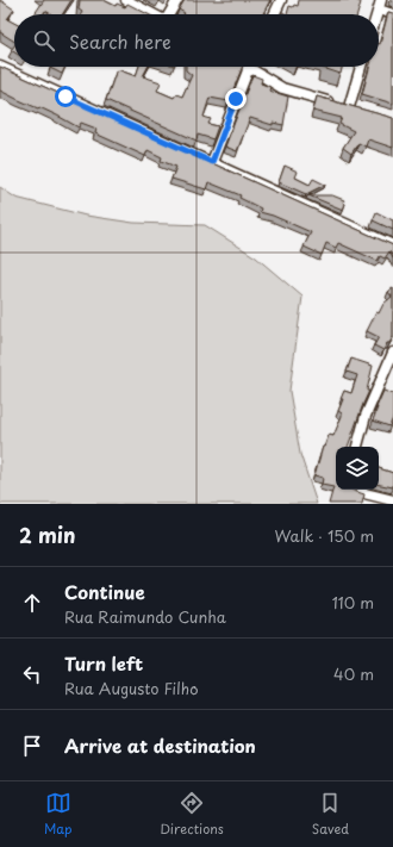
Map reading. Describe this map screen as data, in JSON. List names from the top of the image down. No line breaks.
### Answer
{"page":{"search":"Search here","heading":["2 min","Walk · 150 m"],"list":[["Continue","Rua Raimundo Cunha","110 m"],["Turn left","Rua Augusto Filho","40 m"],"Arrive at destination"],"nav":["Map","Directions","Saved"]}}
